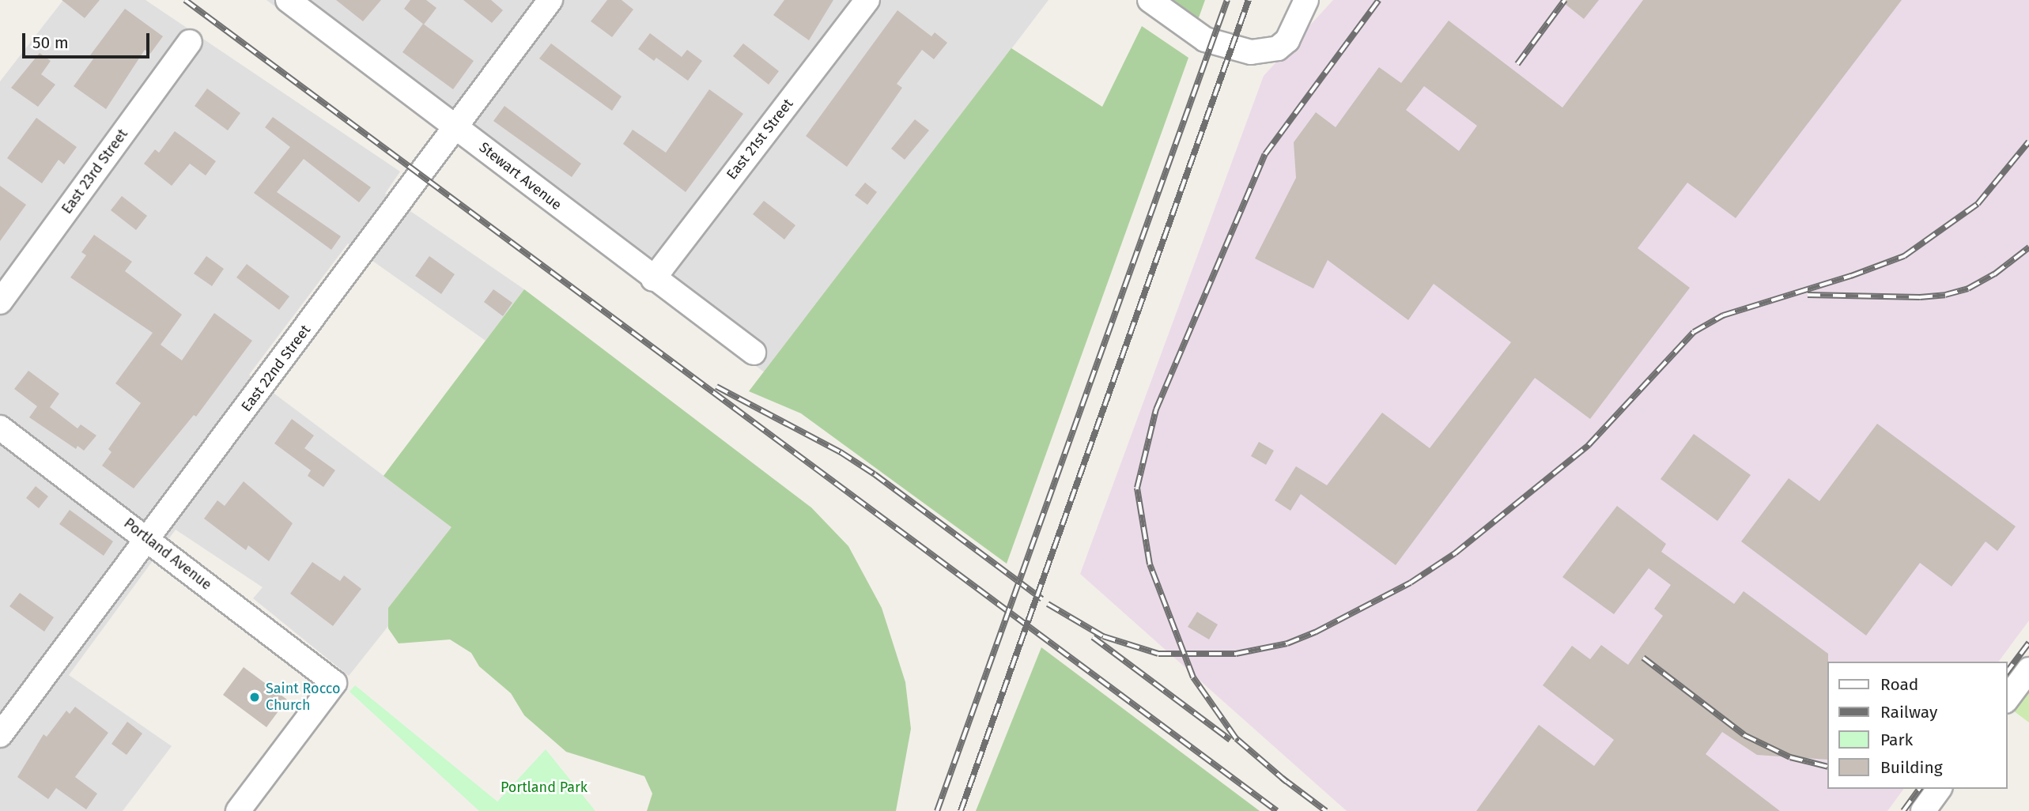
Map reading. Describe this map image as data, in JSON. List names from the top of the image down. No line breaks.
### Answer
{"streets":{"street":["East 21st Street","East 23rd Street","Stewart Avenue","East 22nd Street","Portland Avenue"]},"crossings":[["East 21st Street","Stewart Avenue"],["Stewart Avenue","East 22nd Street"],["East 22nd Street","Portland Avenue"]],"parks":["Portland Park"],"places":["Saint Rocco Church"],"legend":["Road","Railway","Park","Building"],"scale_bar":"50 m"}
